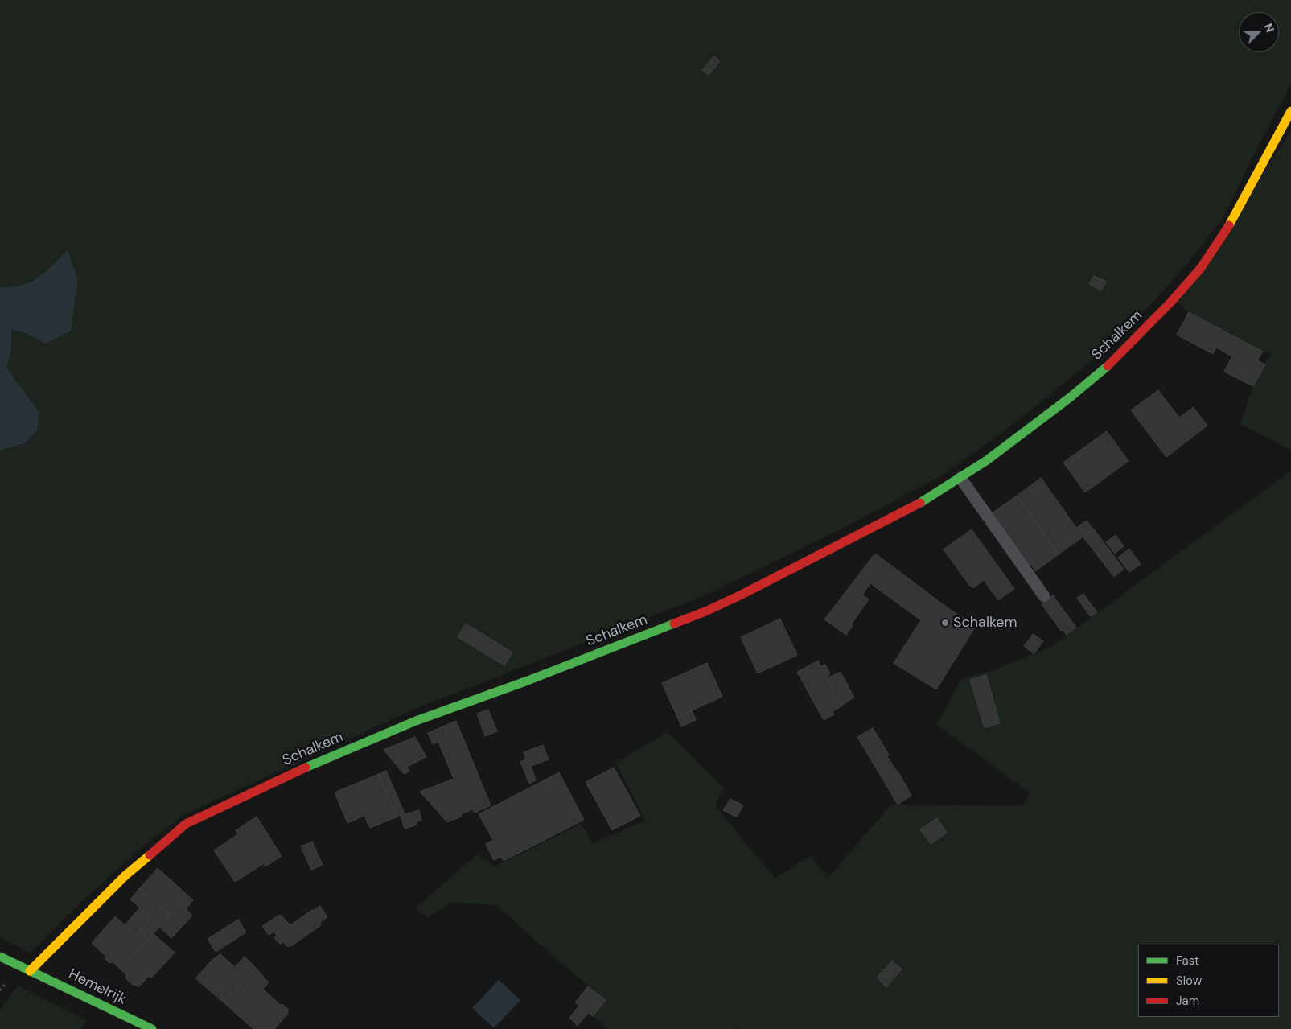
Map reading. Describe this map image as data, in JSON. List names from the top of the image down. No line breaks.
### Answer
{"streets":{"street":["Schalkem","Hemelrijk"]},"crossings":[["Schalkem","Hemelrijk"]],"places":["Schalkem"],"legend":["Fast","Slow","Jam"],"north":"top right"}
